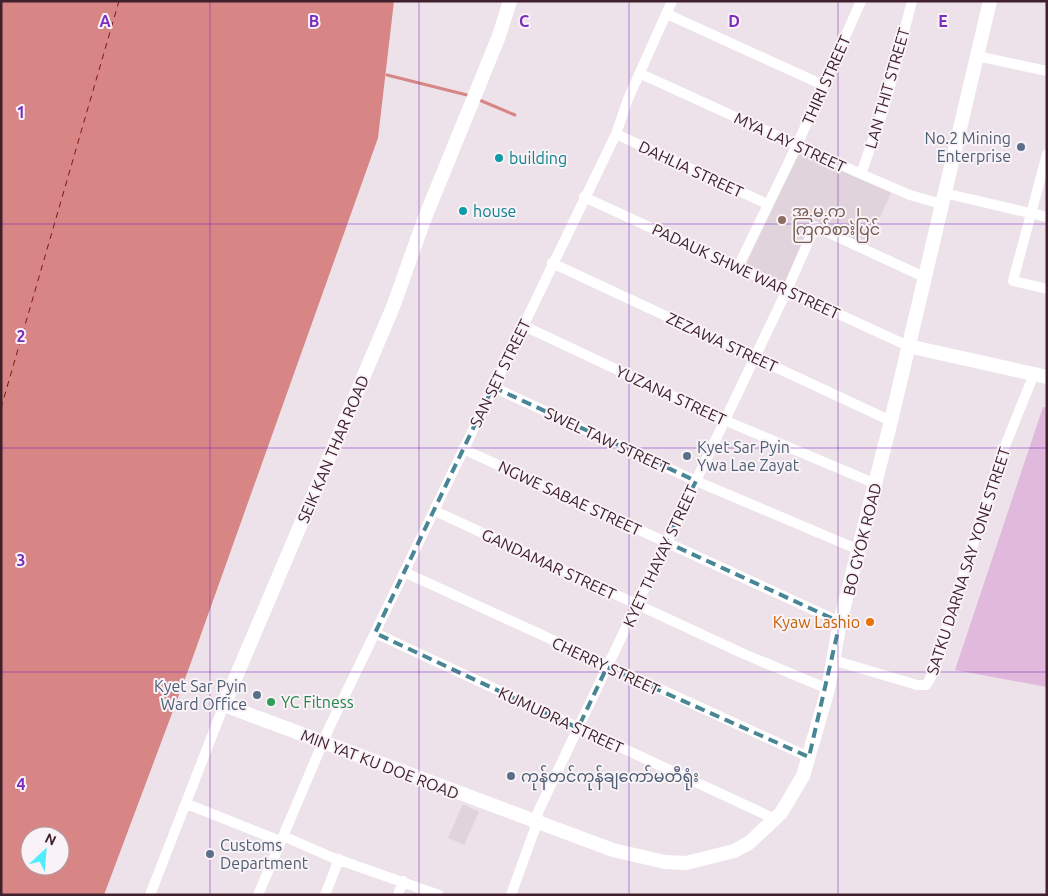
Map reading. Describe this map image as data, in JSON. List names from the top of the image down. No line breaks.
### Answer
{"streets":{"street":["THIRI STREET","LAN THIT STREET","MYA LAY STREET","DAHLIA STREET","PADAUK SHWE WAR STREET","ZEZAWA STREET","SAN SET STREET","YUZANA STREET","SWEL TAW STREET","SEIK KAN THAR ROAD","NGWE SABAE STREET","BO GYOK ROAD","KYET THAYAY STREET","SATKU DARNA SAY YONE STREET","GANDAMAR STREET","CHERRY STREET","KUMUDRA STREET","MIN YAT KU DOE ROAD"]},"crossings":[["THIRI STREET","MYA LAY STREET"],["THIRI STREET","DAHLIA STREET"],["THIRI STREET","PADAUK SHWE WAR STREET"],["LAN THIT STREET","MYA LAY STREET"],["MYA LAY STREET","SAN SET STREET"],["MYA LAY STREET","BO GYOK ROAD"],["DAHLIA STREET","SAN SET STREET"],["PADAUK SHWE WAR STREET","SAN SET STREET"],["PADAUK SHWE WAR STREET","BO GYOK ROAD"],["PADAUK SHWE WAR STREET","KYET THAYAY STREET"],["ZEZAWA STREET","SAN SET STREET"],["ZEZAWA STREET","BO GYOK ROAD"],["ZEZAWA STREET","KYET THAYAY STREET"],["SAN SET STREET","YUZANA STREET"],["SAN SET STREET","SWEL TAW STREET"],["SAN SET STREET","NGWE SABAE STREET"],["SAN SET STREET","GANDAMAR STREET"],["SAN SET STREET","CHERRY STREET"],["SAN SET STREET","KUMUDRA STREET"],["SAN SET STREET","MIN YAT KU DOE ROAD"],["YUZANA STREET","BO GYOK ROAD"],["YUZANA STREET","KYET THAYAY STREET"],["SWEL TAW STREET","BO GYOK ROAD"],["SWEL TAW STREET","KYET THAYAY STREET"],["SEIK KAN THAR ROAD","MIN YAT KU DOE ROAD"],["NGWE SABAE STREET","BO GYOK ROAD"],["NGWE SABAE STREET","KYET THAYAY STREET"],["BO GYOK ROAD","KYET THAYAY STREET"],["BO GYOK ROAD","SATKU DARNA SAY YONE STREET"],["BO GYOK ROAD","GANDAMAR STREET"],["BO GYOK ROAD","CHERRY STREET"],["BO GYOK ROAD","KUMUDRA STREET"],["BO GYOK ROAD","MIN YAT KU DOE ROAD"],["KYET THAYAY STREET","GANDAMAR STREET"],["KYET THAYAY STREET","CHERRY STREET"],["KYET THAYAY STREET","KUMUDRA STREET"],["KYET THAYAY STREET","MIN YAT KU DOE ROAD"]],"places":["No.2 Mining Enterprise","building","house","အ.မ.က ၂ ကြက်စားပြင်","Kyet Sar Pyin Ywa Lae Zayat","Kyaw Lashio","Kyet Sar Pyin Ward Office","YC Fitness","ကုန်တင်ကုန်ချကော်မတီရုံး","Customs Department"],"north":"top right","grid":{"columns":["A","B","C","D","E"],"rows":["1","2","3","4"]}}
